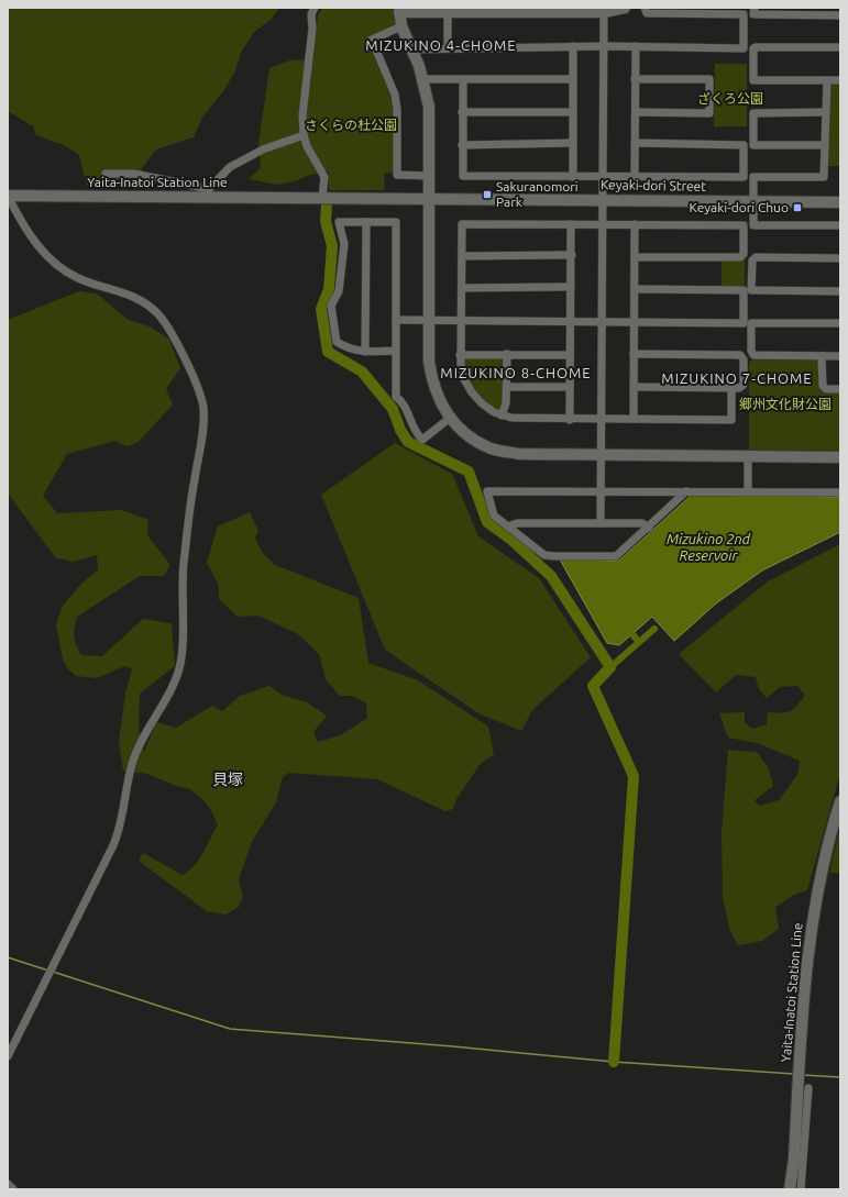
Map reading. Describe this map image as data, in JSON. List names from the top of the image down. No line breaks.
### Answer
{"streets":{"main road":["Yaita-Inatoi Station Line","Keyaki-dori Street"]},"crossings":[["Yaita-Inatoi Station Line","Keyaki-dori Street"]],"districts":["MIZUKINO 4-CHOME","MIZUKINO 8-CHOME","MIZUKINO 7-CHOME","貝塚"],"water":["Mizukino 2nd Reservoir"],"parks":["ざくろ公園","さくらの杜公園","郷州文化財公園"],"places":{"transit":["Sakuranomori Park","Keyaki-dori Chuo"]}}
